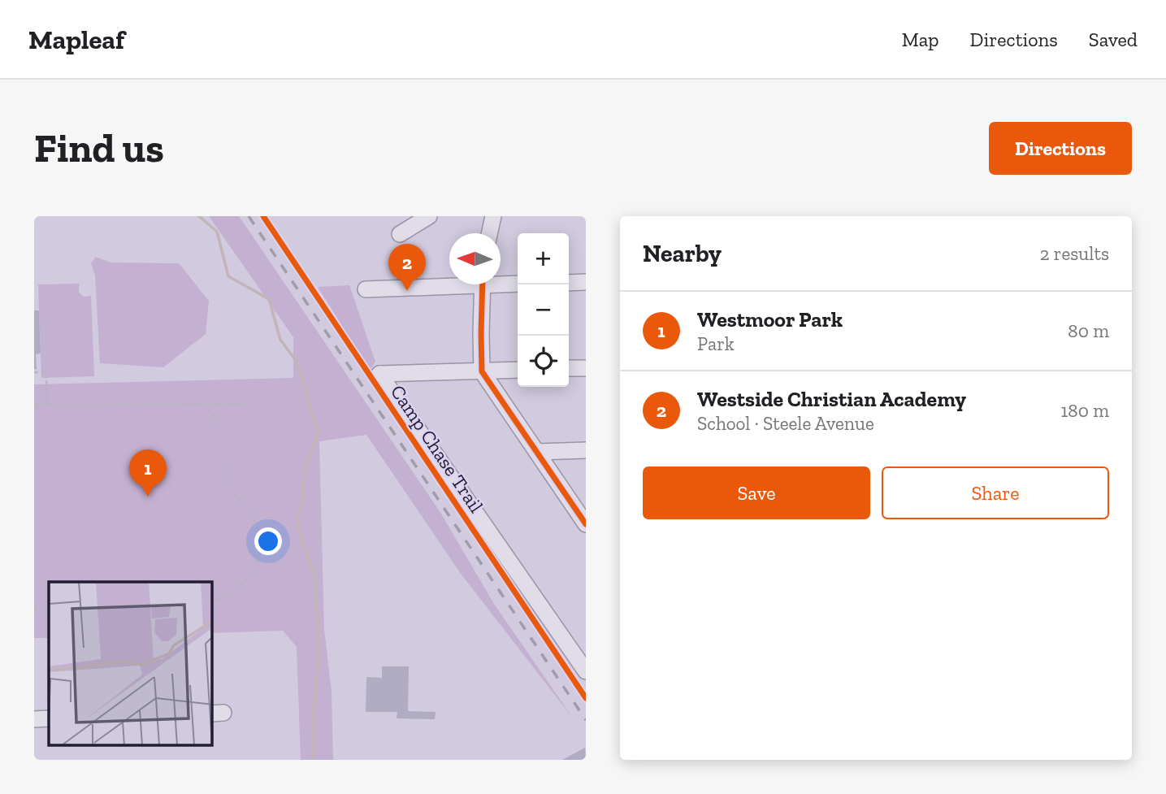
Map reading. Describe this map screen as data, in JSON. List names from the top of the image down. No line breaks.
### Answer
{"streets":{"cycle path":["Camp Chase Trail"]},"north":"left","page":{"header":"Mapleaf","nav":["Map","Directions","Saved"],"buttons":["Directions",["Save","Share"]],"title":"Find us","heading":["Nearby","2 results"],"map_buttons":["+","−"],"pins":["2","1"],"list":[{"mark":"1","name":"Westmoor Park","note":"Park","value":"80 m"},{"mark":"2","name":"Westside Christian Academy","note":"School · Steele Avenue","value":"180 m"}]}}
